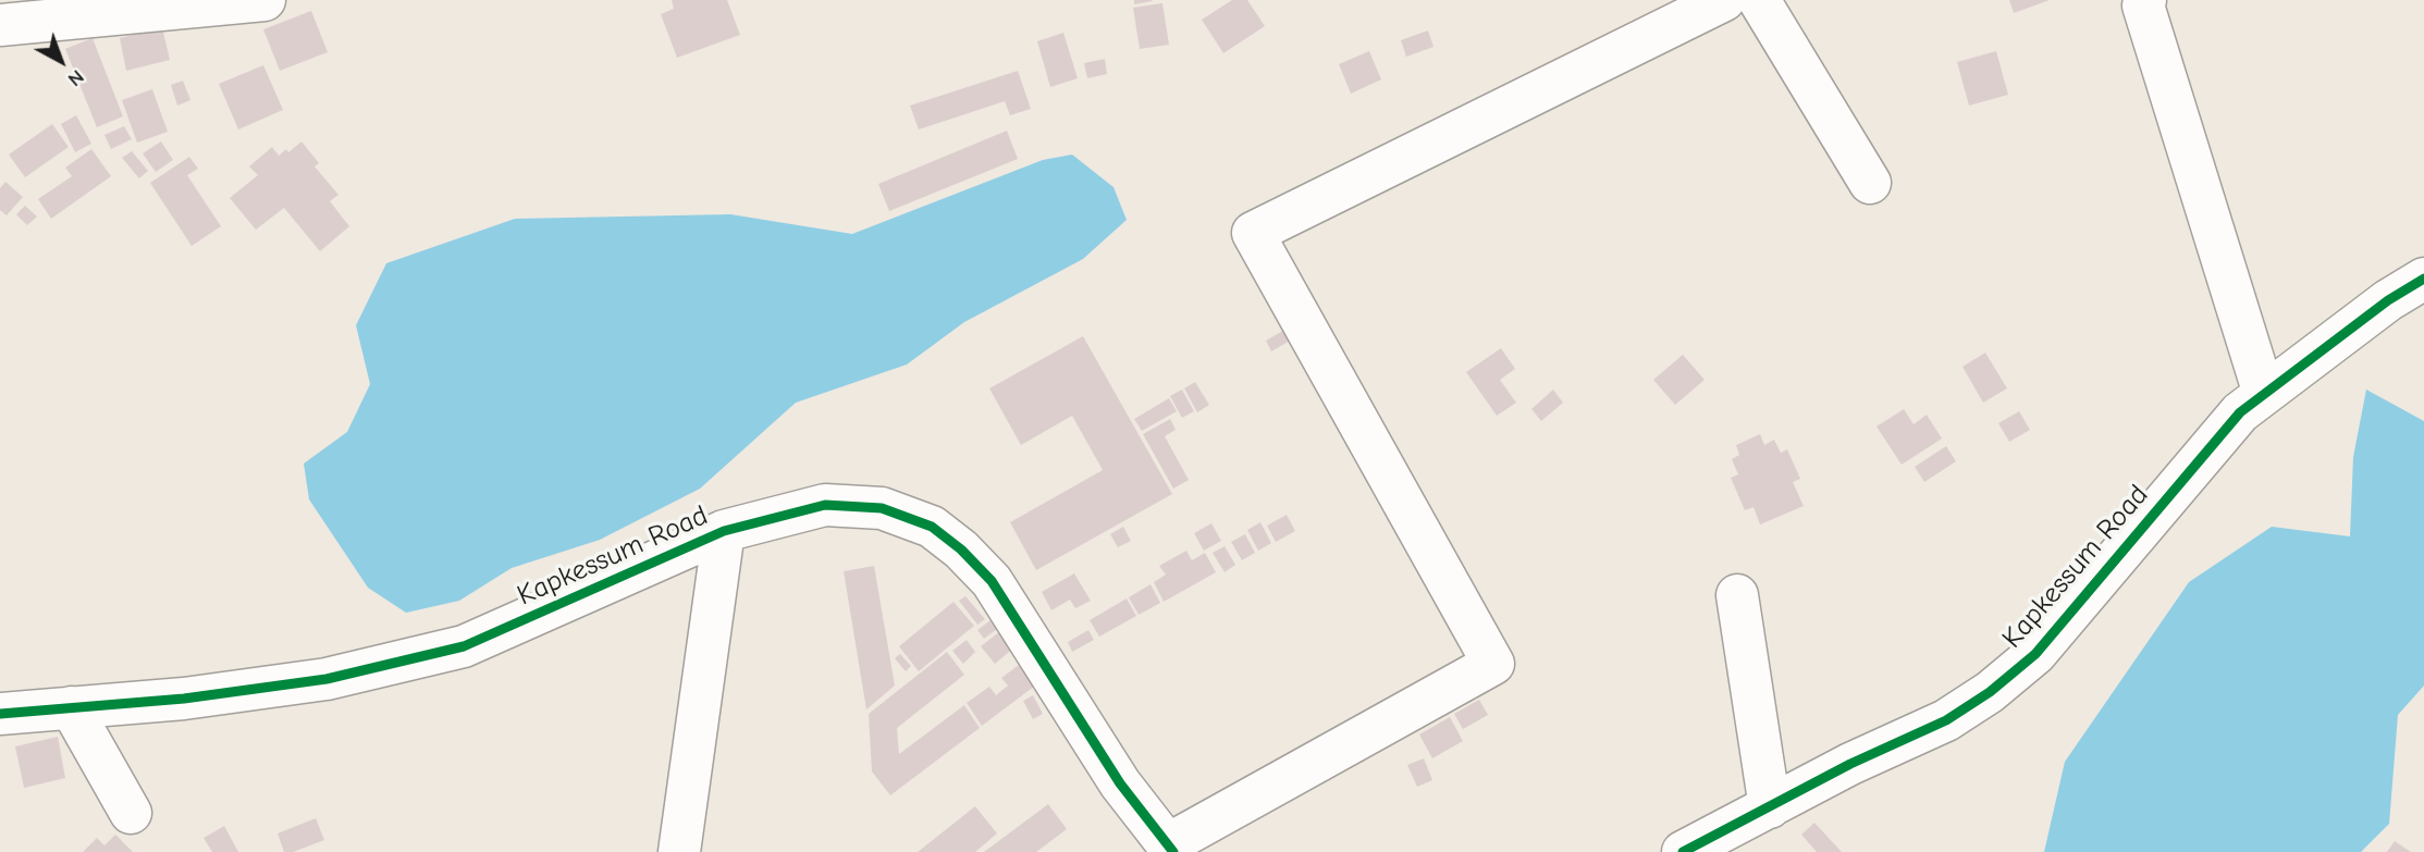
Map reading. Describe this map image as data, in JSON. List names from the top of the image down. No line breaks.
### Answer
{"streets":{"street":["Kapkessum Road"]},"north":"bottom right"}
